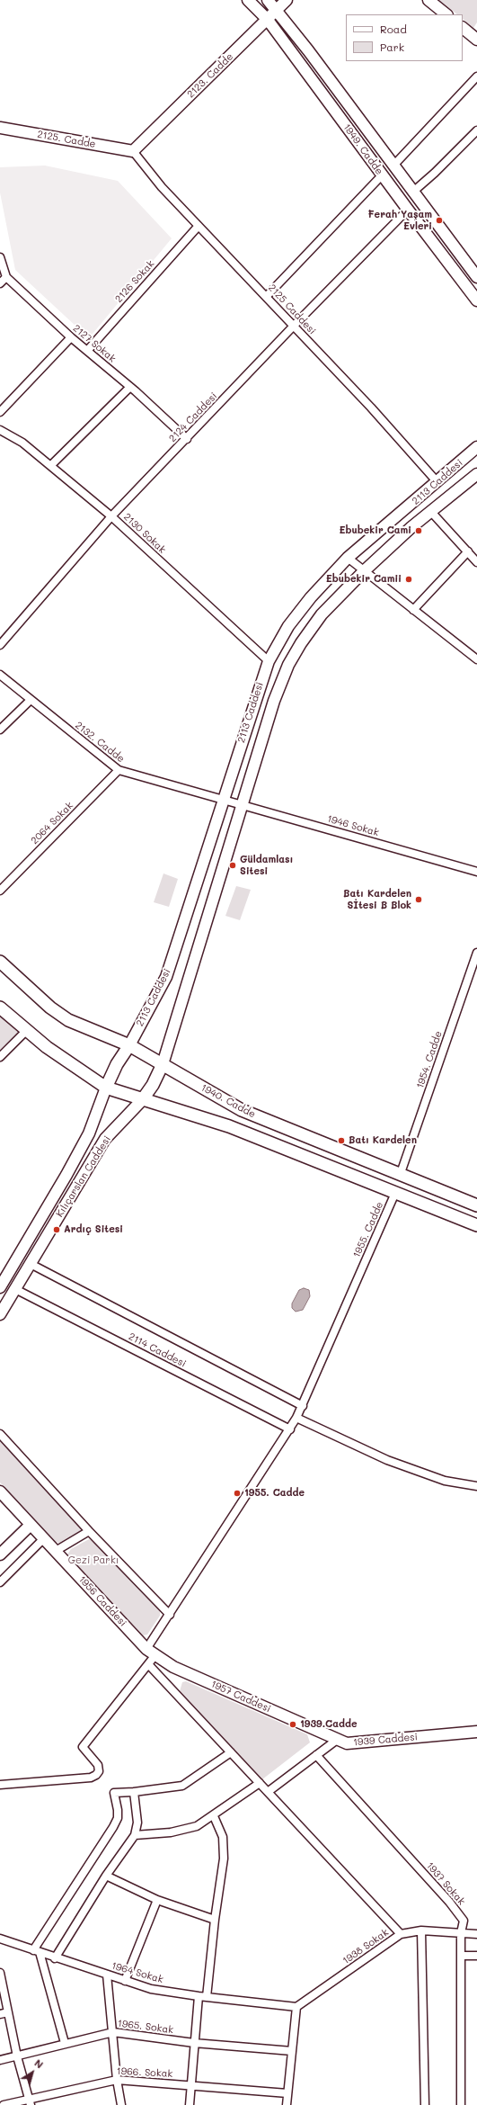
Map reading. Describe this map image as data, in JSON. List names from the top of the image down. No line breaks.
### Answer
{"streets":{"main road":["1940. Cadde"],"street":["2123. Cadde","2125. Cadde","1949. Cadde","2126 Sokak","2125 Caddesi","2127 Sokak","2124 Caddesi","2113 Caddesi","2130 Sokak","2132. Cadde","2064 Sokak","1946 Sokak","1954. Cadde","Kılıçarslan Caddesi","1955. Cadde","2114 Caddesi","1956 Caddesi","1957 Caddesi","1939 Caddesi","1937 Sokak","1938 Sokak","1964 Sokak","1965. Sokak","1966. Sokak"]},"crossings":[["2123. Cadde","2125. Cadde"],["2123. Cadde","1949. Cadde"],["2123. Cadde","2125 Caddesi"],["2125. Cadde","2125 Caddesi"],["1949. Cadde","2124 Caddesi"],["2126 Sokak","2125 Caddesi"],["2126 Sokak","2127 Sokak"],["2125 Caddesi","2124 Caddesi"],["2125 Caddesi","2113 Caddesi"],["2127 Sokak","2124 Caddesi"],["2124 Caddesi","2130 Sokak"],["2113 Caddesi","2130 Sokak"],["2113 Caddesi","2132. Cadde"],["2113 Caddesi","1946 Sokak"],["2113 Caddesi","1940. Cadde"],["2132. Cadde","2064 Sokak"],["2132. Cadde","1946 Sokak"],["1954. Cadde","1940. Cadde"],["1940. Cadde","Kılıçarslan Caddesi"],["1940. Cadde","1955. Cadde"],["Kılıçarslan Caddesi","2114 Caddesi"],["1955. Cadde","2114 Caddesi"],["1955. Cadde","1956 Caddesi"],["1955. Cadde","1957 Caddesi"],["1956 Caddesi","1957 Caddesi"],["1957 Caddesi","1939 Caddesi"],["1937 Sokak","1938 Sokak"],["1938 Sokak","1964 Sokak"]],"parks":["Gezi Parkı"],"places":["Ferah Yaşam Evleri","Ebubekir Cami","Ebubekir Camii","Güldamlası Sitesi","Batı Kardelen Sİtesi B Blok","Batı Kardelen","Ardıç Sitesi","1955. Cadde","1939.Cadde"],"legend":["Road","Park"],"north":"top right"}
